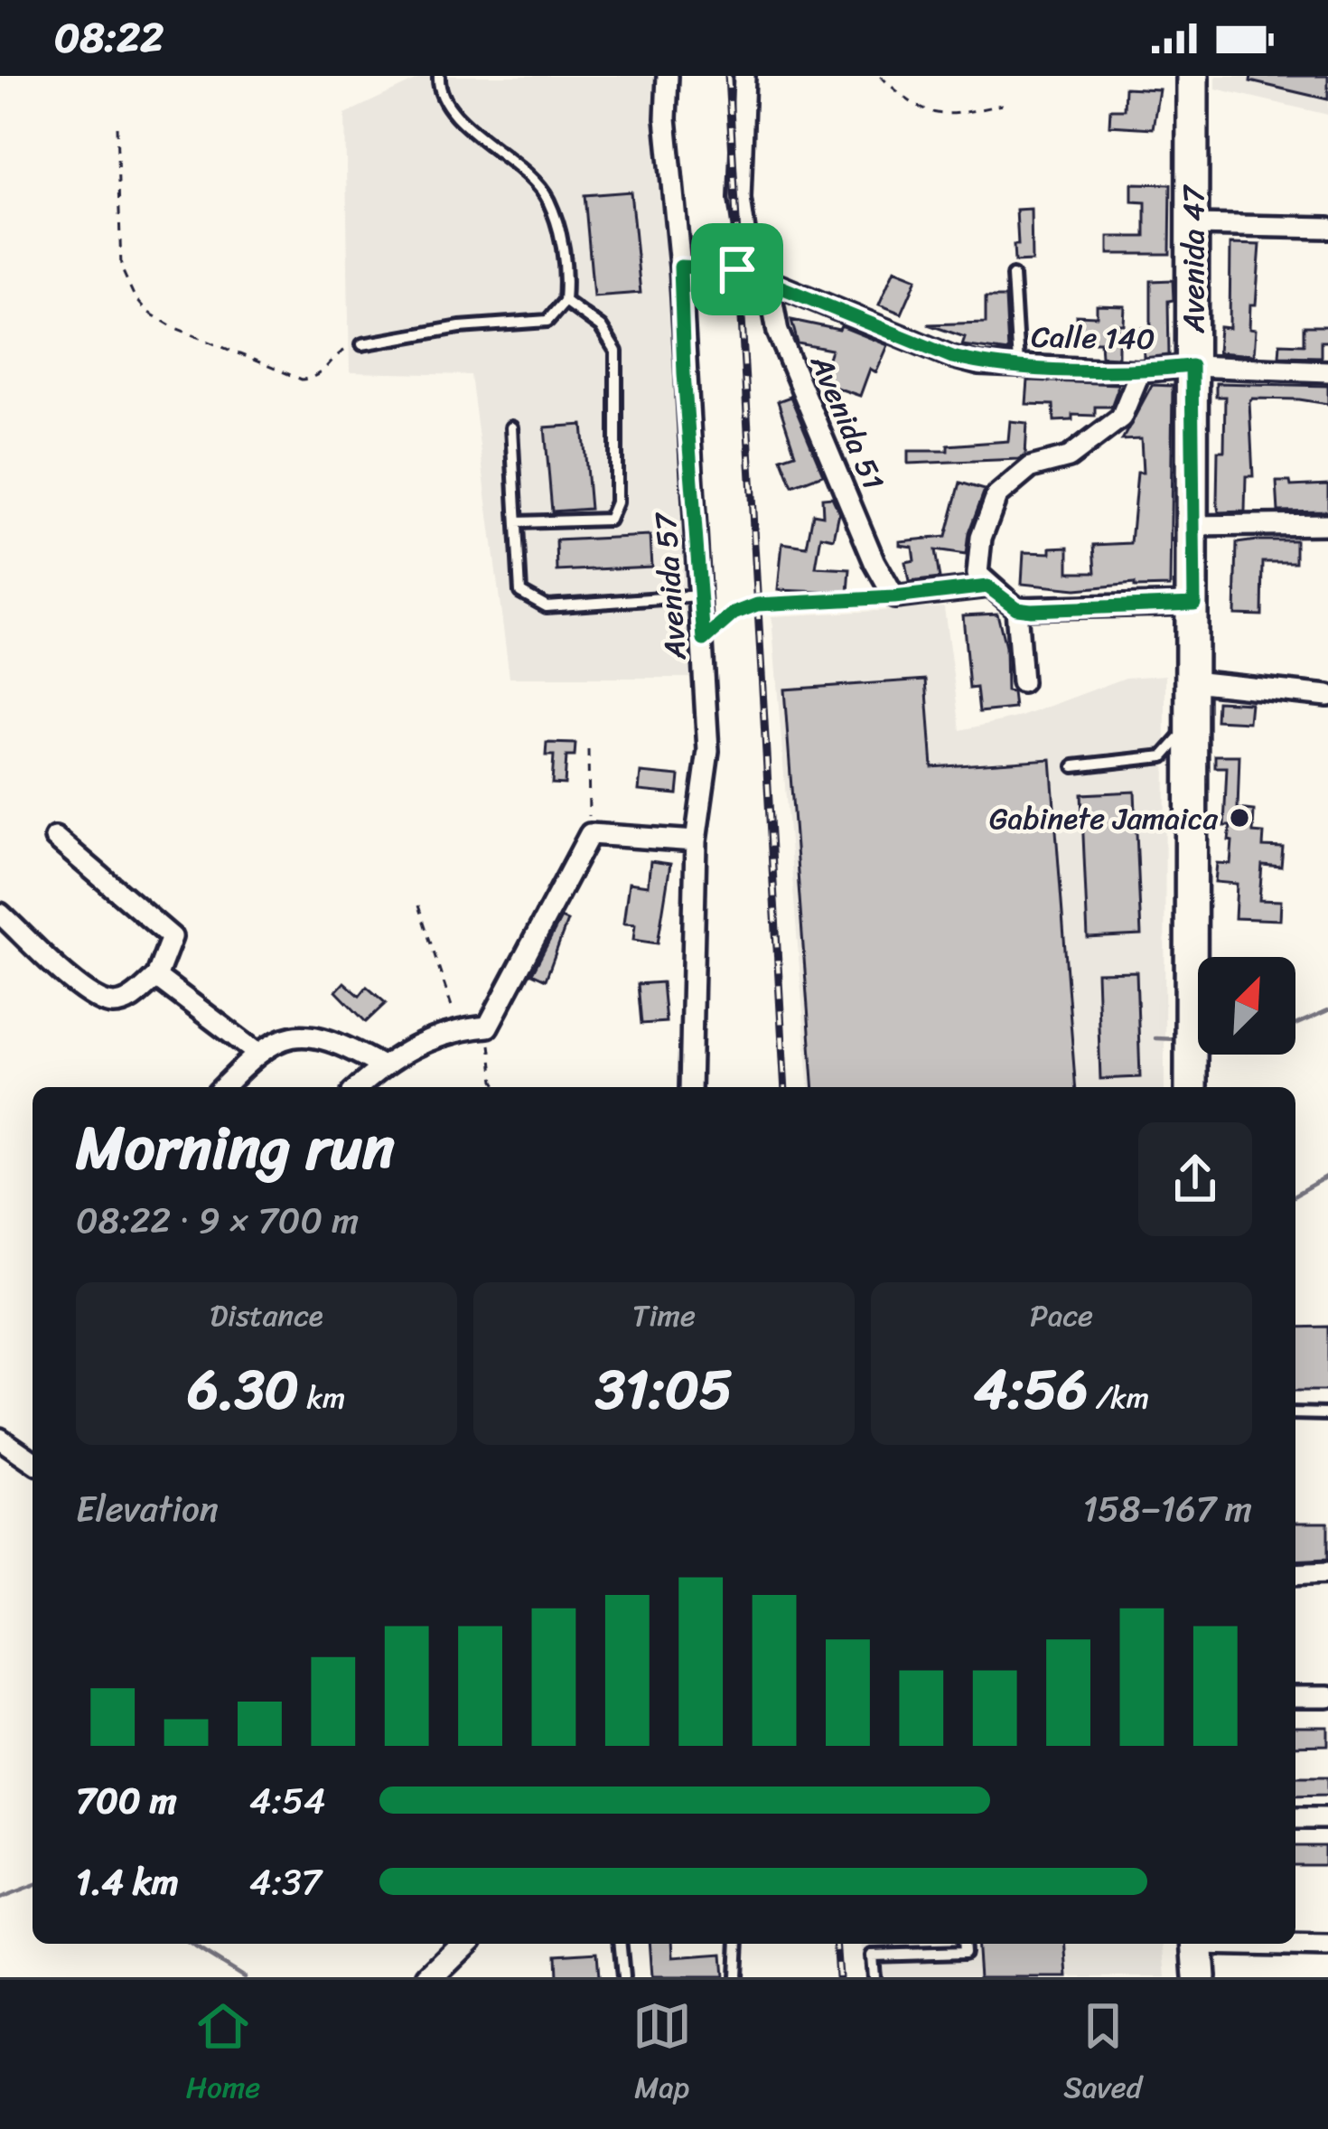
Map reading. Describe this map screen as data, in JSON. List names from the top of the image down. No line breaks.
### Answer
{"streets":{"main road":["Avenida 47"],"street":["Calle 140","Avenida 51","Avenida 57"]},"crossings":[["Avenida 47","Calle 140"],["Calle 140","Avenida 51"],["Calle 140","Avenida 57"]],"places":["Gabinete Jamaica"],"north":"top right","page":{"status":"08:22","heading":["Morning run","08:22 · 9 × 700 m"],"stats":[["Distance","6.30 km"],["Time","31:05"],["Pace","4:56 /km"]],"chart":["Elevation","158–167 m"],"list":[{"name":"700 m","note":"4:54"},{"name":"1.4 km","note":"4:37"}],"tabs":["Home","Map","Saved"]}}
